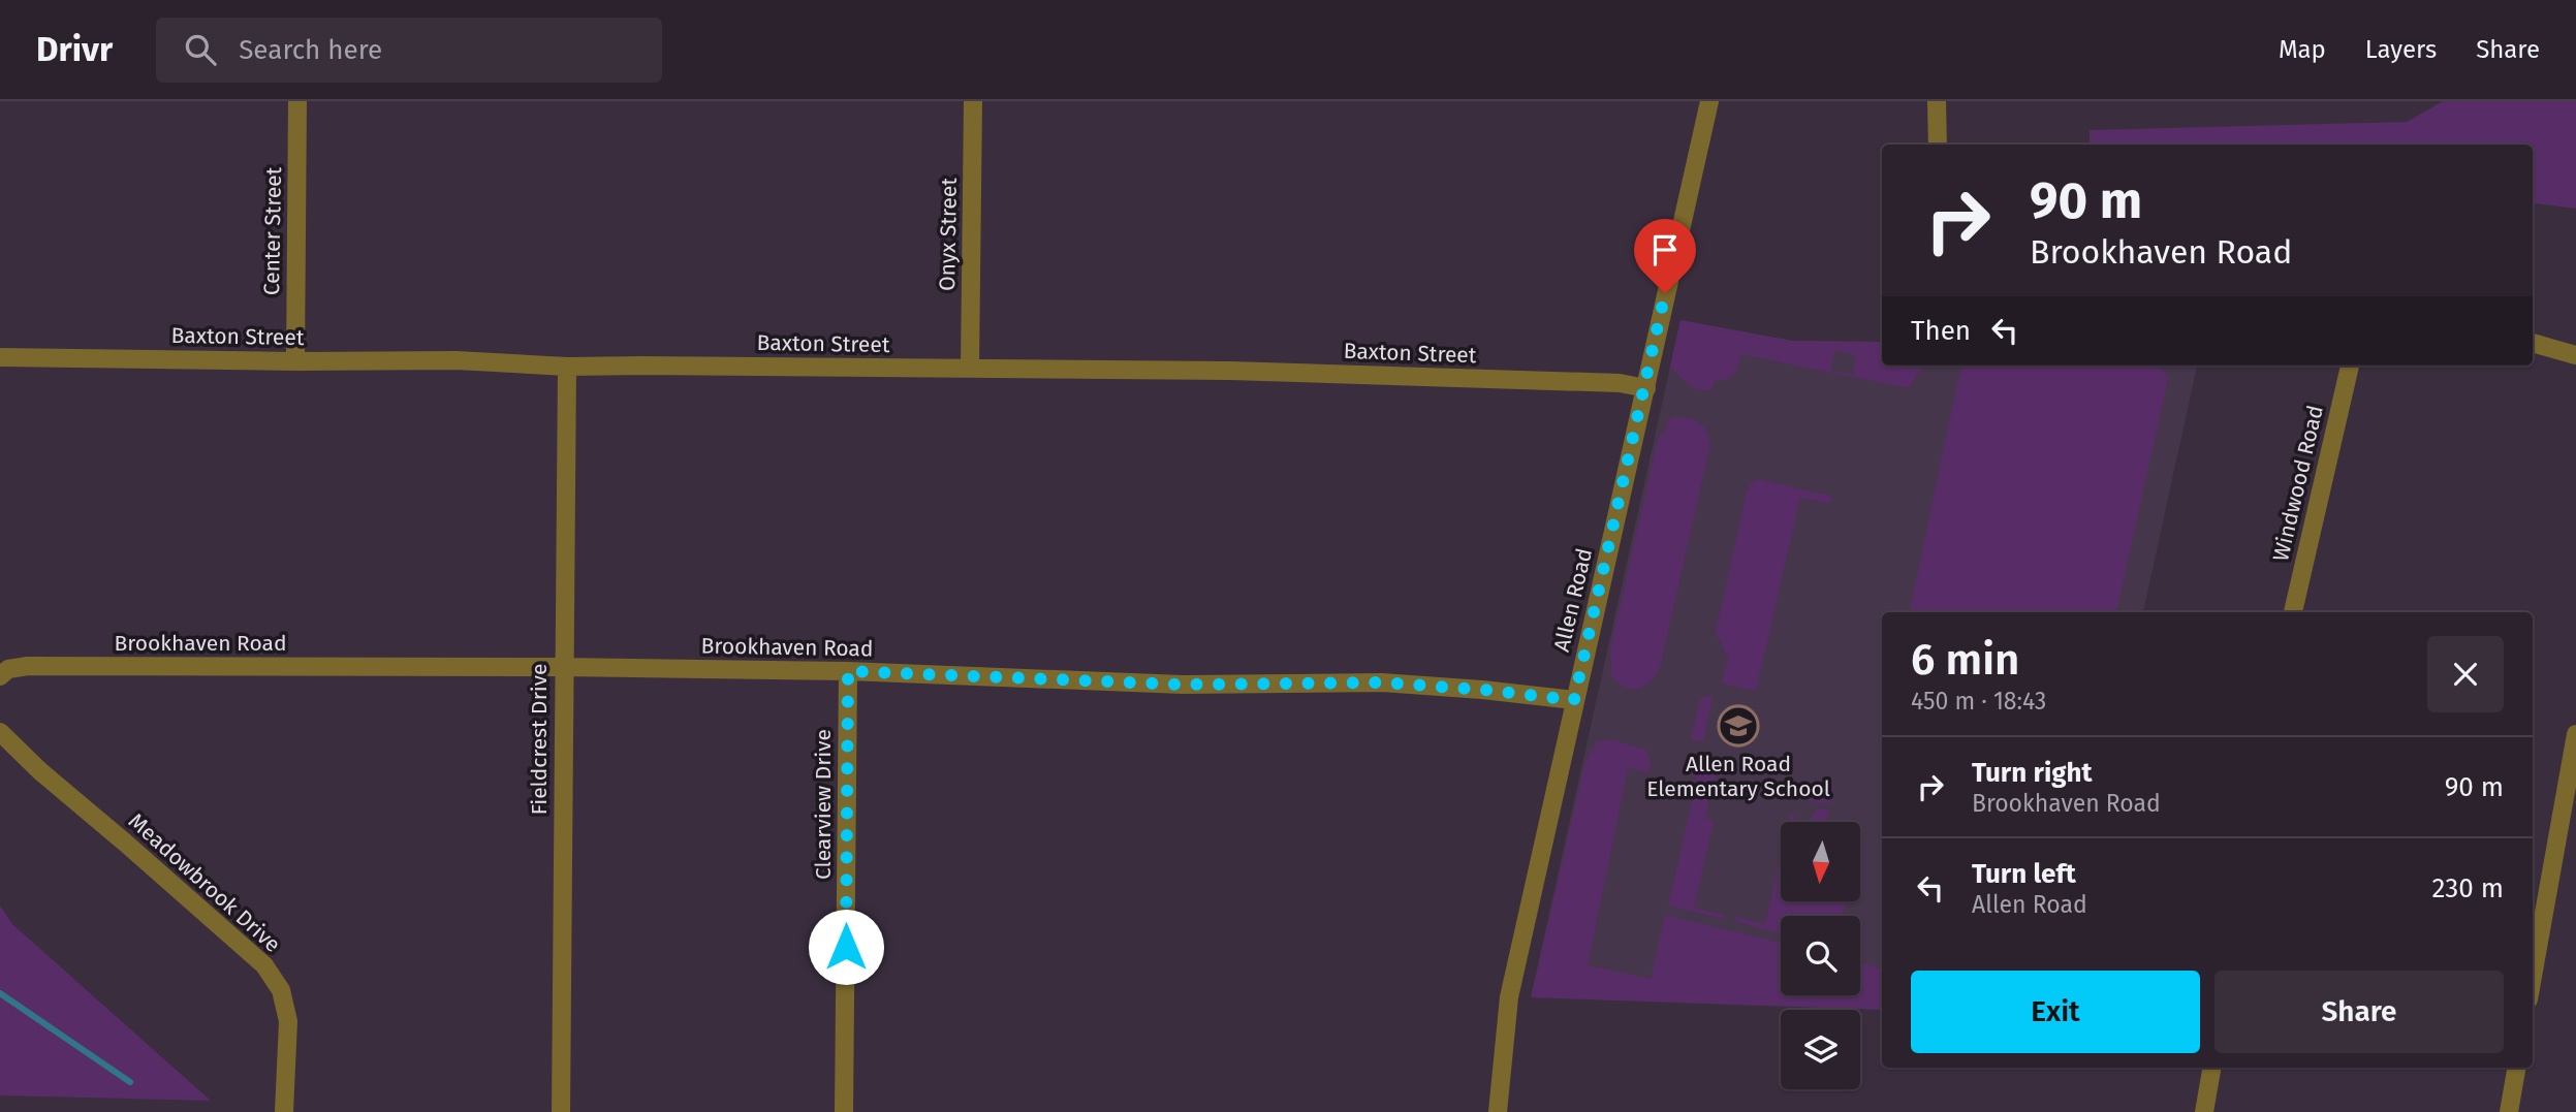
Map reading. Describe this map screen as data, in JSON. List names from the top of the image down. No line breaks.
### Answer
{"streets":{"street":["Center Street","Onyx Street","Baxton Street","Windwood Road","Allen Road","Brookhaven Road","Fieldcrest Drive","Clearview Drive","Meadowbrook Drive"]},"crossings":[["Center Street","Baxton Street"],["Onyx Street","Baxton Street"],["Baxton Street","Allen Road"],["Baxton Street","Fieldcrest Drive"],["Allen Road","Brookhaven Road"],["Brookhaven Road","Fieldcrest Drive"],["Brookhaven Road","Clearview Drive"]],"places":{"school or university":["Allen Road Elementary School"]},"north":"bottom","page":{"header":"Drivr","search":"Search here","nav":["Map","Layers","Share"],"turn":["90 m","Brookhaven Road"],"then":"Then","heading":["6 min","450 m · 18:43"],"list":[{"name":"Turn right","note":"Brookhaven Road","value":"90 m"},{"name":"Turn left","note":"Allen Road","value":"230 m"}],"buttons":["Exit","Share"]}}
